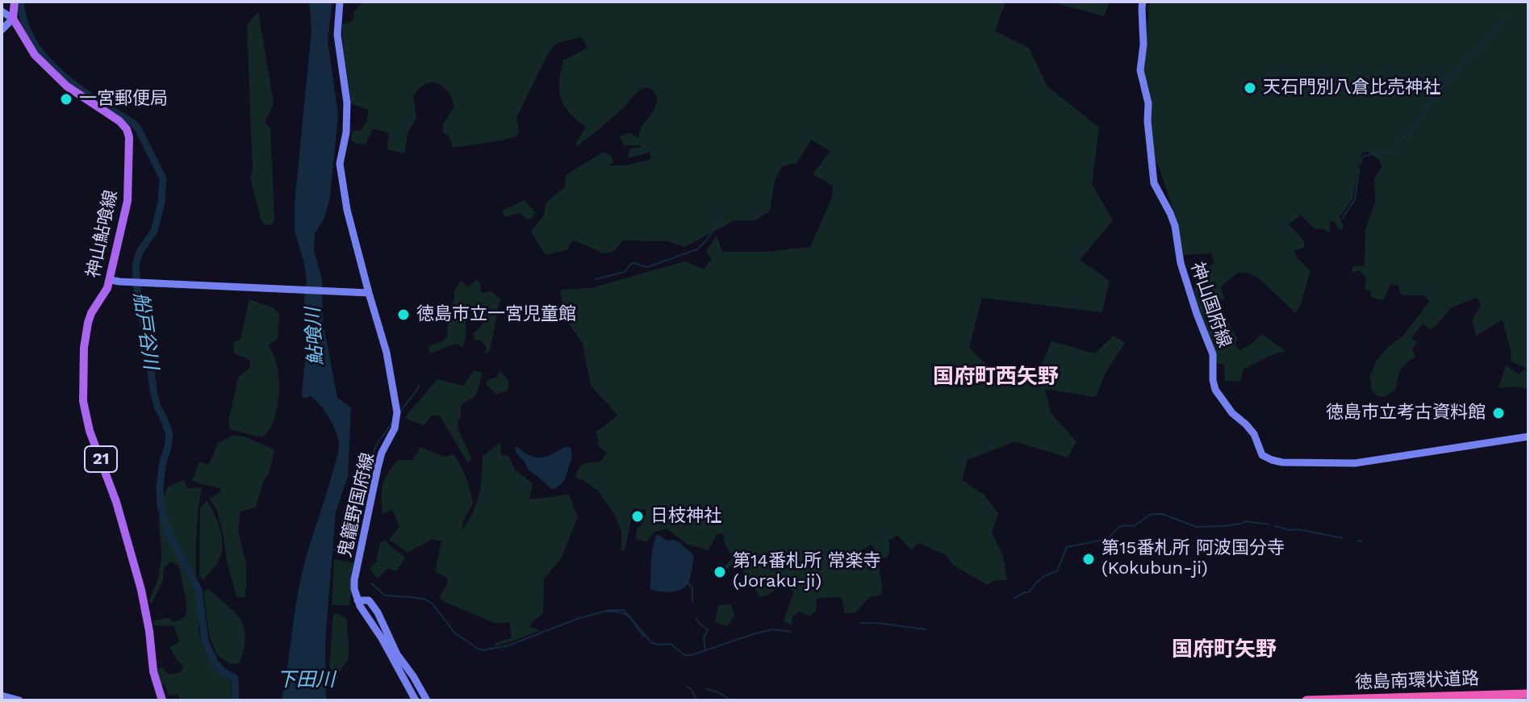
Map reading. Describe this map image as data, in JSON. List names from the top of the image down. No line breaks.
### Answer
{"streets":{"highway":["徳島南環状道路"],"main road":["神山鮎喰線","神山国府線","21","鬼籠野国府線"]},"districts":["国府町西矢野","国府町矢野"],"water":["船戸谷川","鮎喰川","下田川"],"places":["天石門別八倉比売神社","一宮郵便局","徳島市立一宮児童館","徳島市立考古資料館","日枝神社","第15番札所 阿波国分寺 (Kokubun-ji)","第14番札所 常楽寺 (Joraku-ji)"]}
